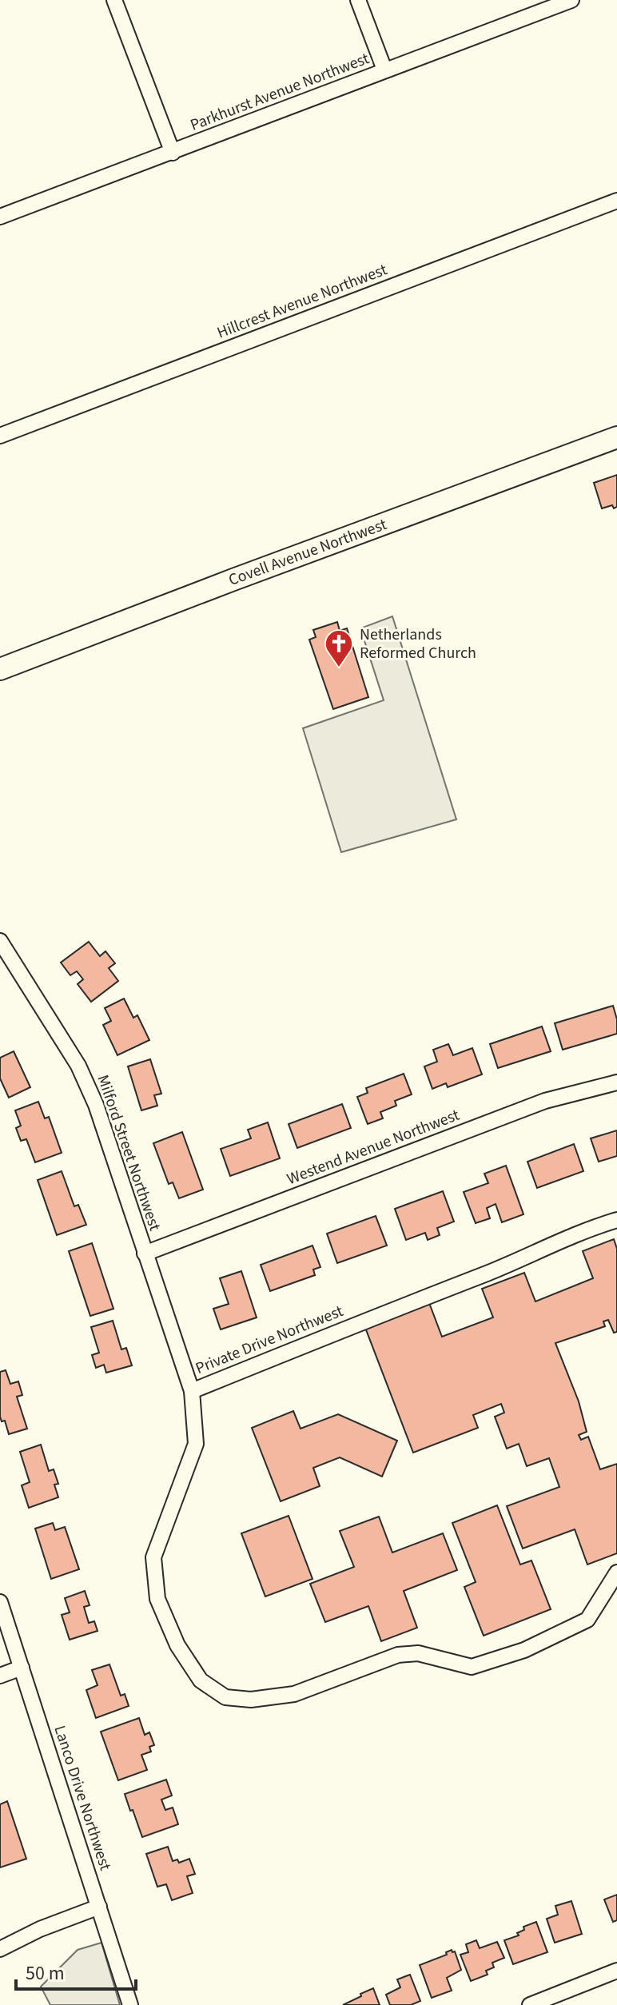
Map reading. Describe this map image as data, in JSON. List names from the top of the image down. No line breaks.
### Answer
{"streets":{"street":["Parkhurst Avenue Northwest","Hillcrest Avenue Northwest","Covell Avenue Northwest","Westend Avenue Northwest","Milford Street Northwest","Private Drive Northwest","Lanco Drive Northwest"]},"crossings":[["Westend Avenue Northwest","Milford Street Northwest"],["Milford Street Northwest","Private Drive Northwest"]],"places":{"church":["Netherlands Reformed Church"]},"scale_bar":"50 m"}
